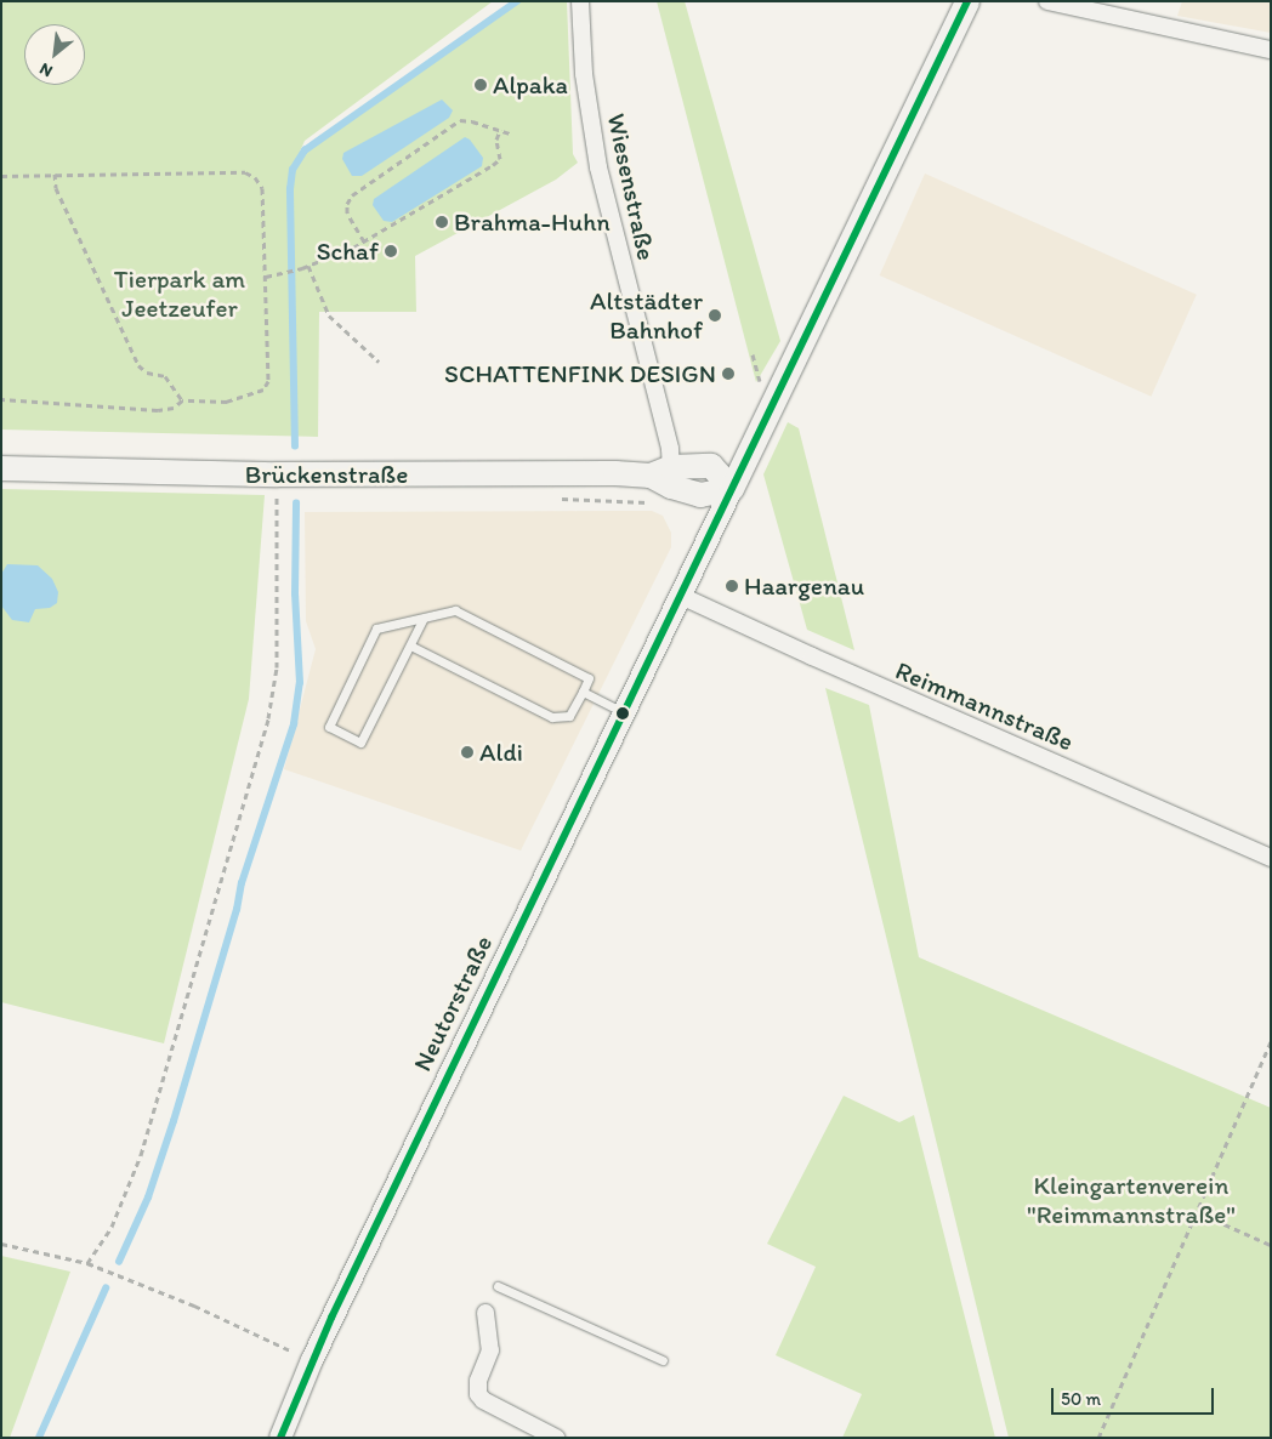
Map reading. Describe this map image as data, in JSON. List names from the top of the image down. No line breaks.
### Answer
{"streets":{"main road":["Brückenstraße"],"street":["Wiesenstraße","Reimmannstraße","Neutorstraße"]},"crossings":[["Wiesenstraße","Brückenstraße"],["Brückenstraße","Neutorstraße"],["Reimmannstraße","Neutorstraße"]],"parks":["Tierpark am Jeetzeufer","Kleingartenverein \"Reimmannstraße\""],"places":["Alpaka","Brahma-Huhn","Schaf","Altstädter Bahnhof","SCHATTENFINK DESIGN","Haargenau","Aldi"],"scale_bar":"50 m","north":"bottom left"}
